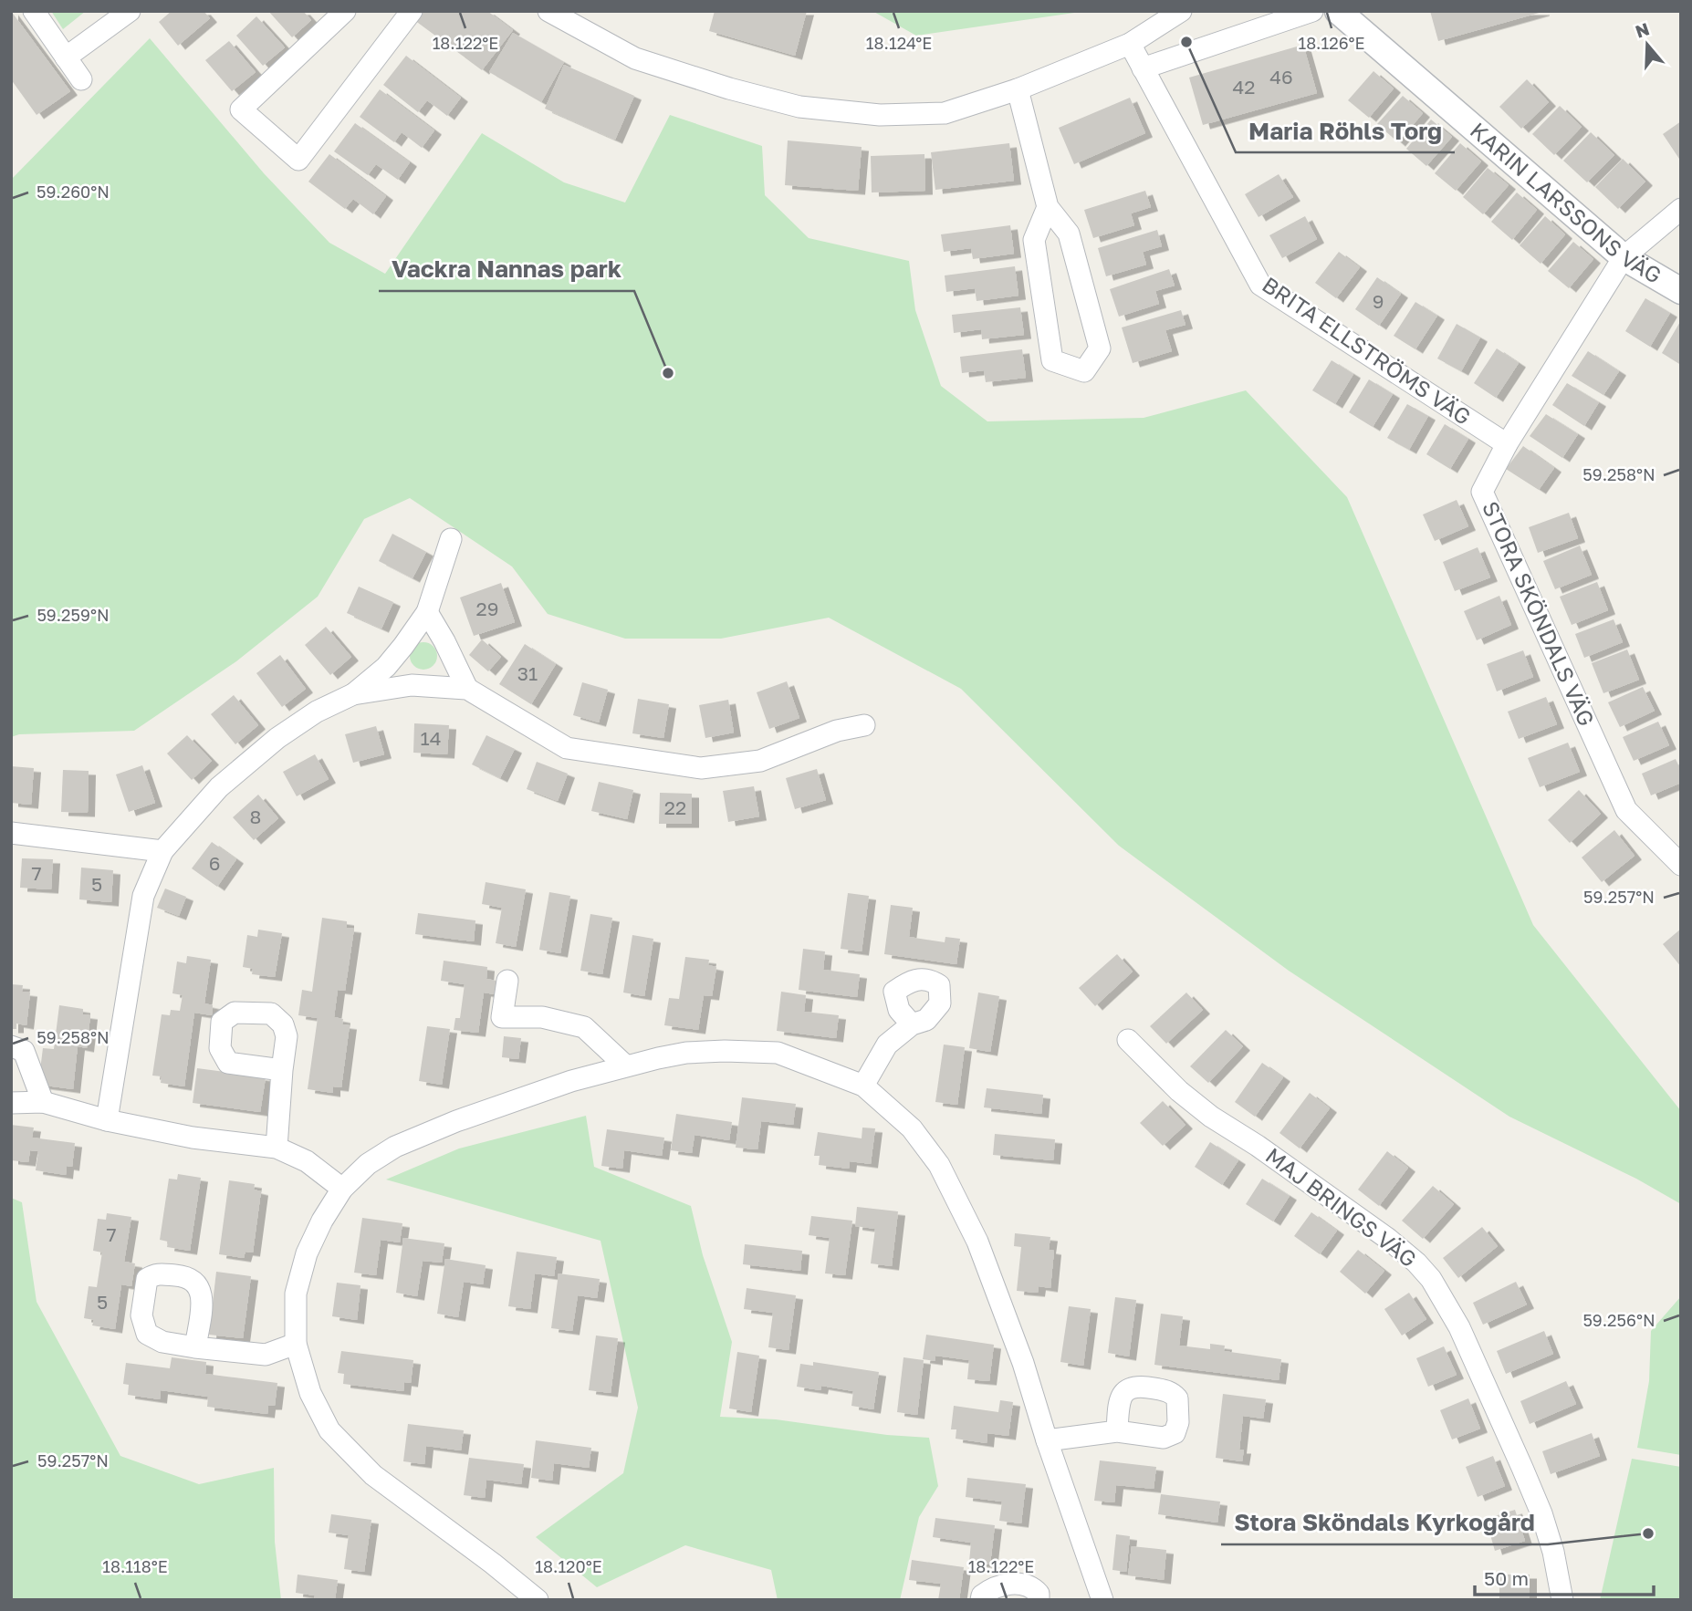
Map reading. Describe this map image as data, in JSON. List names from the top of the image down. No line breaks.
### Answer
{"streets":{"street":["KARIN LARSSONS VÄG","BRITA ELLSTRÖMS VÄG","STORA SKÖNDALS VÄG","MAJ BRINGS VÄG"]},"crossings":[["KARIN LARSSONS VÄG","STORA SKÖNDALS VÄG"],["BRITA ELLSTRÖMS VÄG","STORA SKÖNDALS VÄG"]],"places":["Maria Röhls Torg","Vackra Nannas park","Stora Sköndals Kyrkogård"],"house_numbers":["46","42","9","29","31","14","22","8","6","7","5","7","5"],"scale_bar":"50 m","north":"top","coordinates":["18.122°E","18.124°E","18.126°E","59.260°N","59.258°N","59.259°N","59.257°N","59.256°N","18.118°E","18.120°E"]}
